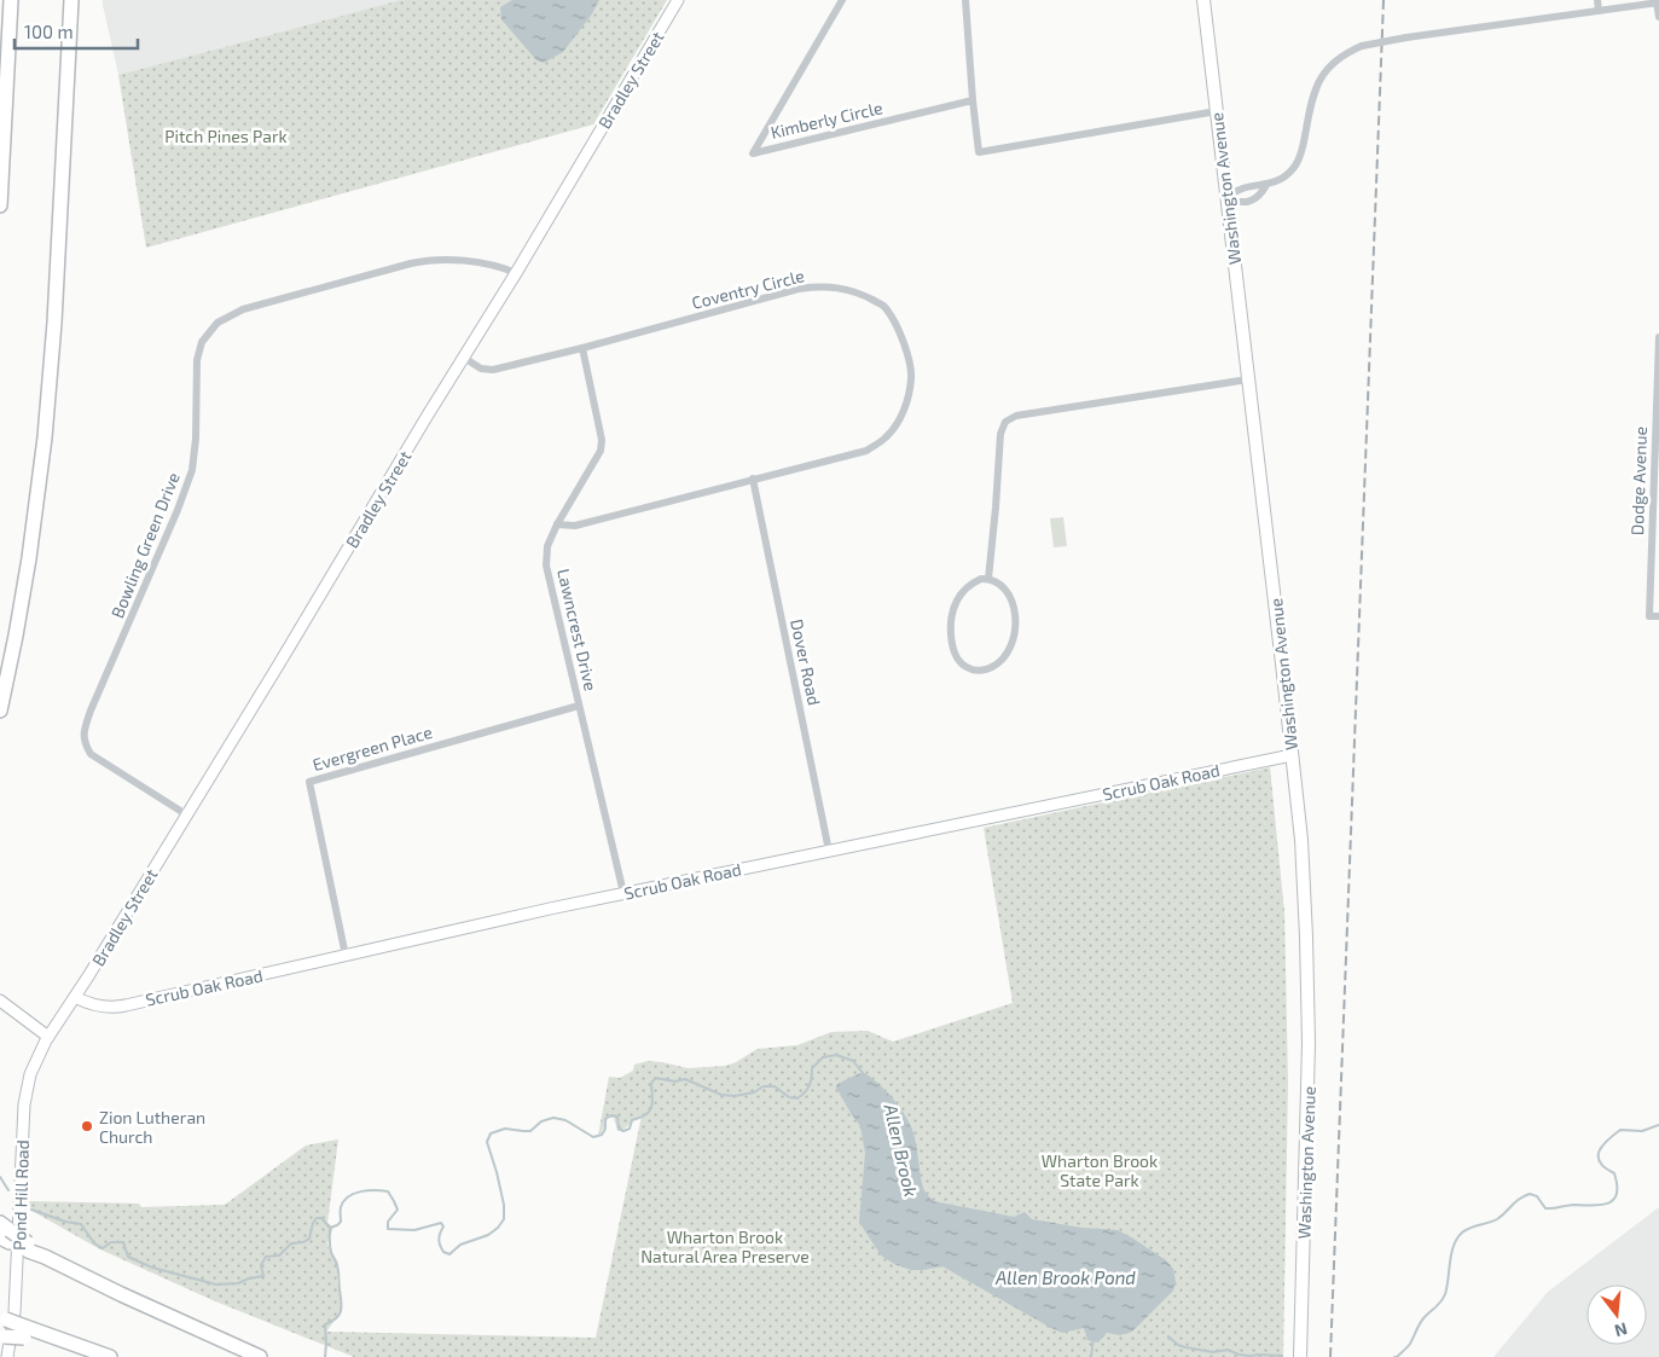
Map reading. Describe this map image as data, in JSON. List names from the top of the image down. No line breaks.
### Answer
{"streets":{"main road":["Bradley Street","Washington Avenue","Scrub Oak Road","Pond Hill Road"],"street":["Kimberly Circle","Coventry Circle","Dodge Avenue","Bowling Green Drive","Lawncrest Drive","Dover Road","Evergreen Place"]},"crossings":[["Bradley Street","Coventry Circle"],["Bradley Street","Bowling Green Drive"],["Bradley Street","Scrub Oak Road"],["Bradley Street","Pond Hill Road"],["Washington Avenue","Scrub Oak Road"],["Coventry Circle","Lawncrest Drive"],["Coventry Circle","Dover Road"],["Lawncrest Drive","Evergreen Place"],["Lawncrest Drive","Scrub Oak Road"],["Dover Road","Scrub Oak Road"],["Evergreen Place","Scrub Oak Road"],["Scrub Oak Road","Pond Hill Road"]],"water":["Allen Brook","Allen Brook Pond"],"parks":["Pitch Pines Park","Wharton Brook State Park","Wharton Brook Natural Area Preserve"],"places":["Zion Lutheran Church"],"scale_bar":"100 m","north":"bottom"}
